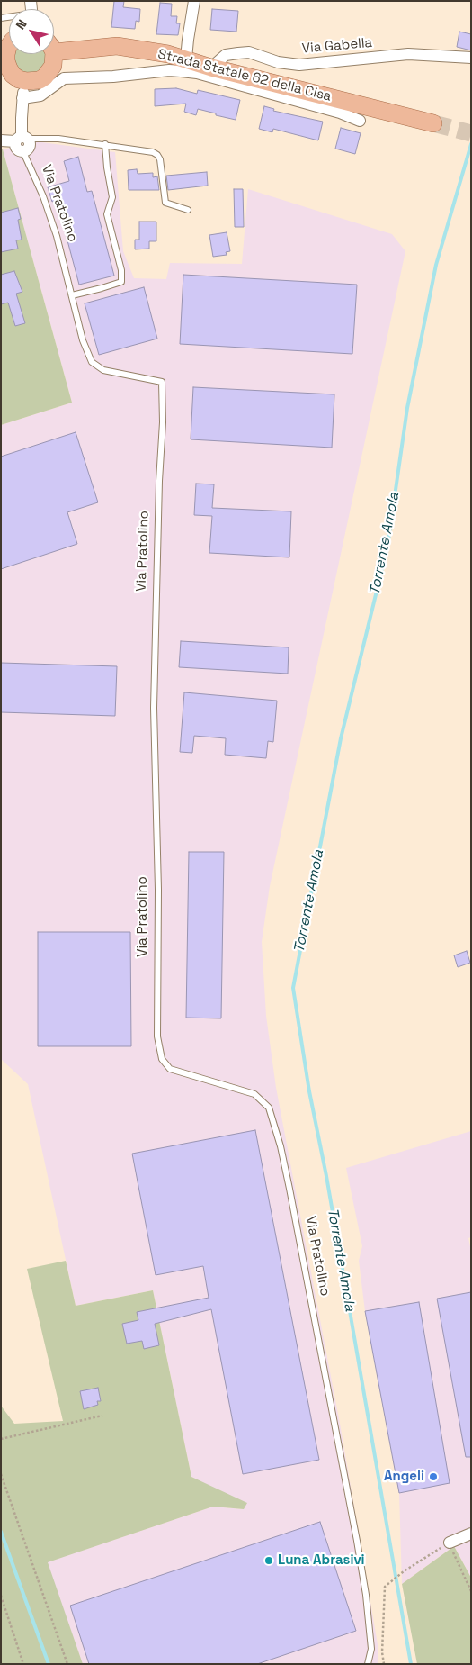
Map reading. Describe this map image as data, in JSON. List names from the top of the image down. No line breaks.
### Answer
{"streets":{"main road":["Strada Statale 62 della Cisa"],"street":["Via Gabella"],"lane":["Via Pratolino"]},"crossings":[["Via Gabella","Strada Statale 62 della Cisa"]],"water":["Torrente Amola"],"places":["Angeli","Luna Abrasivi"],"north":"top left"}
